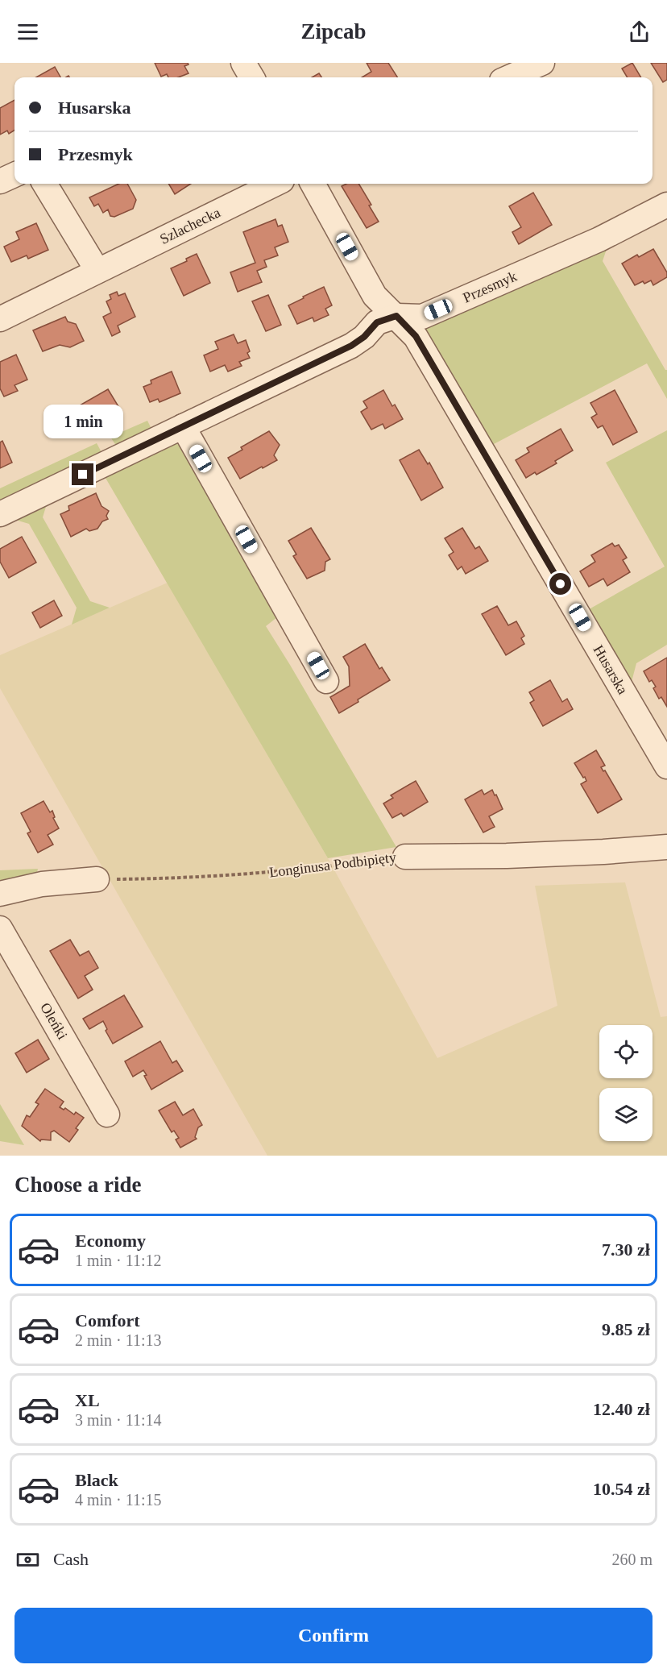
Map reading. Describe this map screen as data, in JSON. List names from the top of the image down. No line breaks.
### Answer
{"streets":{"street":["Szlachecka","Przesmyk","Husarska","Longinusa Podbipięty","Oleńki"]},"crossings":[["Przesmyk","Husarska"]],"page":{"header":"Zipcab","banner":["Husarska","Przesmyk"],"bubble":"1 min","heading":"Choose a ride","list":[{"name":"Economy","note":"1 min · 11:12","value":"7.30 zł"},{"name":"Comfort","note":"2 min · 11:13","value":"9.85 zł"},{"name":"XL","note":"3 min · 11:14","value":"12.40 zł"},{"name":"Black","note":"4 min · 11:15","value":"10.54 zł"}],"pay":["Cash","260 m"],"buttons":"Confirm"}}
